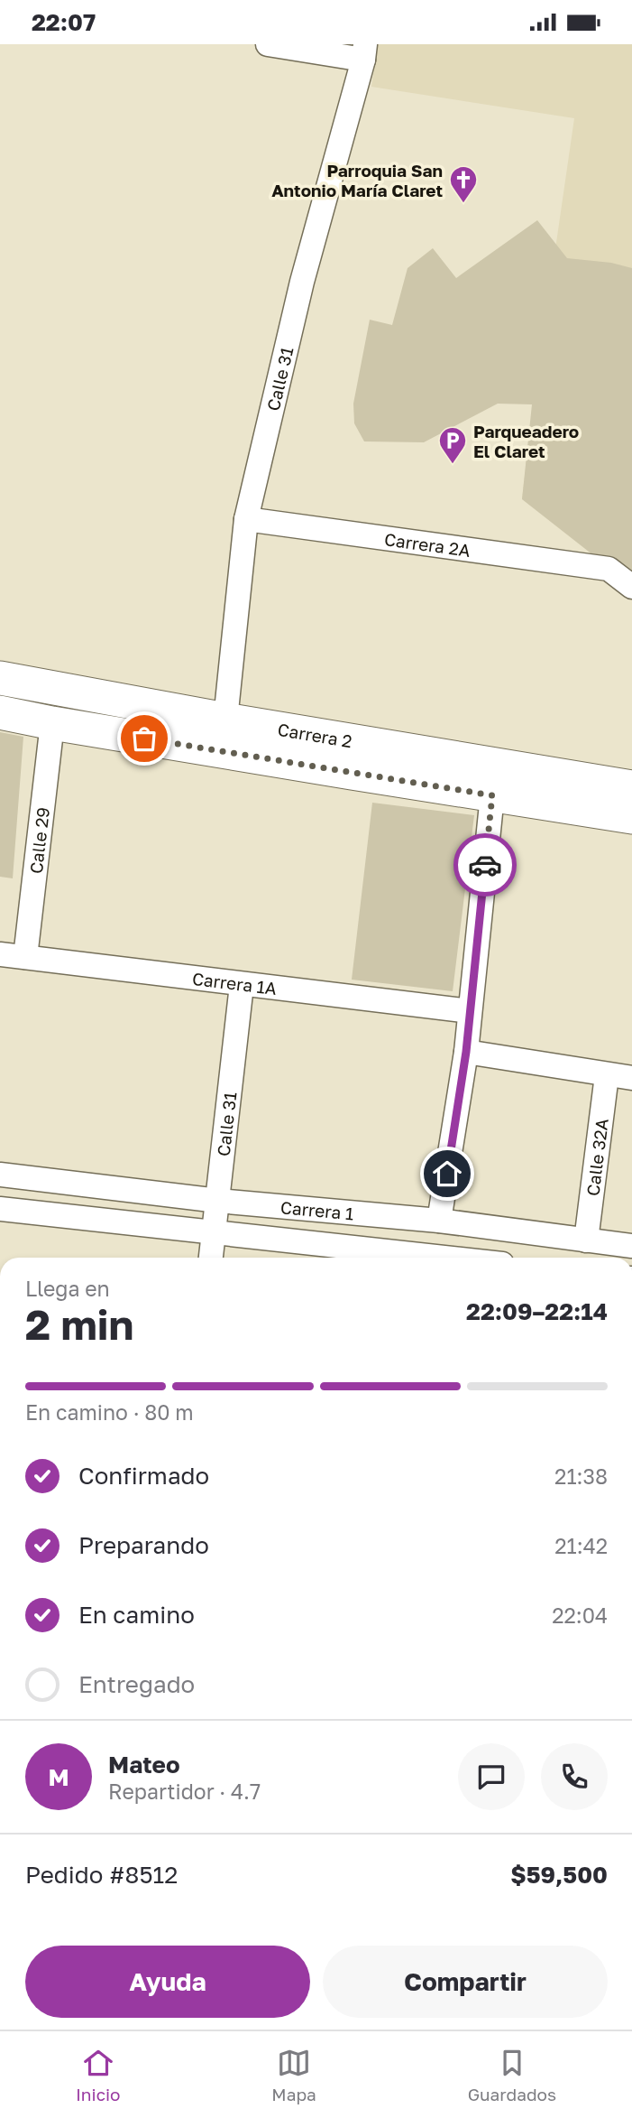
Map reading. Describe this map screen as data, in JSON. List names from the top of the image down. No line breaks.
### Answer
{"streets":{"street":["Calle 31","Carrera 2A","Carrera 2","Calle 29","Carrera 1A","Calle 32A","Carrera 1"]},"crossings":[["Calle 31","Carrera 2A"],["Calle 31","Carrera 2"],["Calle 31","Carrera 1A"],["Calle 31","Carrera 1"],["Carrera 2","Calle 29"],["Calle 29","Carrera 1A"],["Calle 32A","Carrera 1"]],"places":{"church":["Parroquia San Antonio María Claret"],"parking":["Parqueadero El Claret"]},"page":{"status":"22:07","heading":["2 min","Llega en","22:09–22:14"],"panel":["Mateo","Repartidor · 4.7","Pedido #8512","$59,500"],"bar":"En camino · 80 m","list":[["Confirmado","21:38"],["Preparando","21:42"],["En camino","22:04"],"Entregado"],"round":"M","buttons":["Ayuda","Compartir"],"tabs":["Inicio","Mapa","Guardados"]}}
